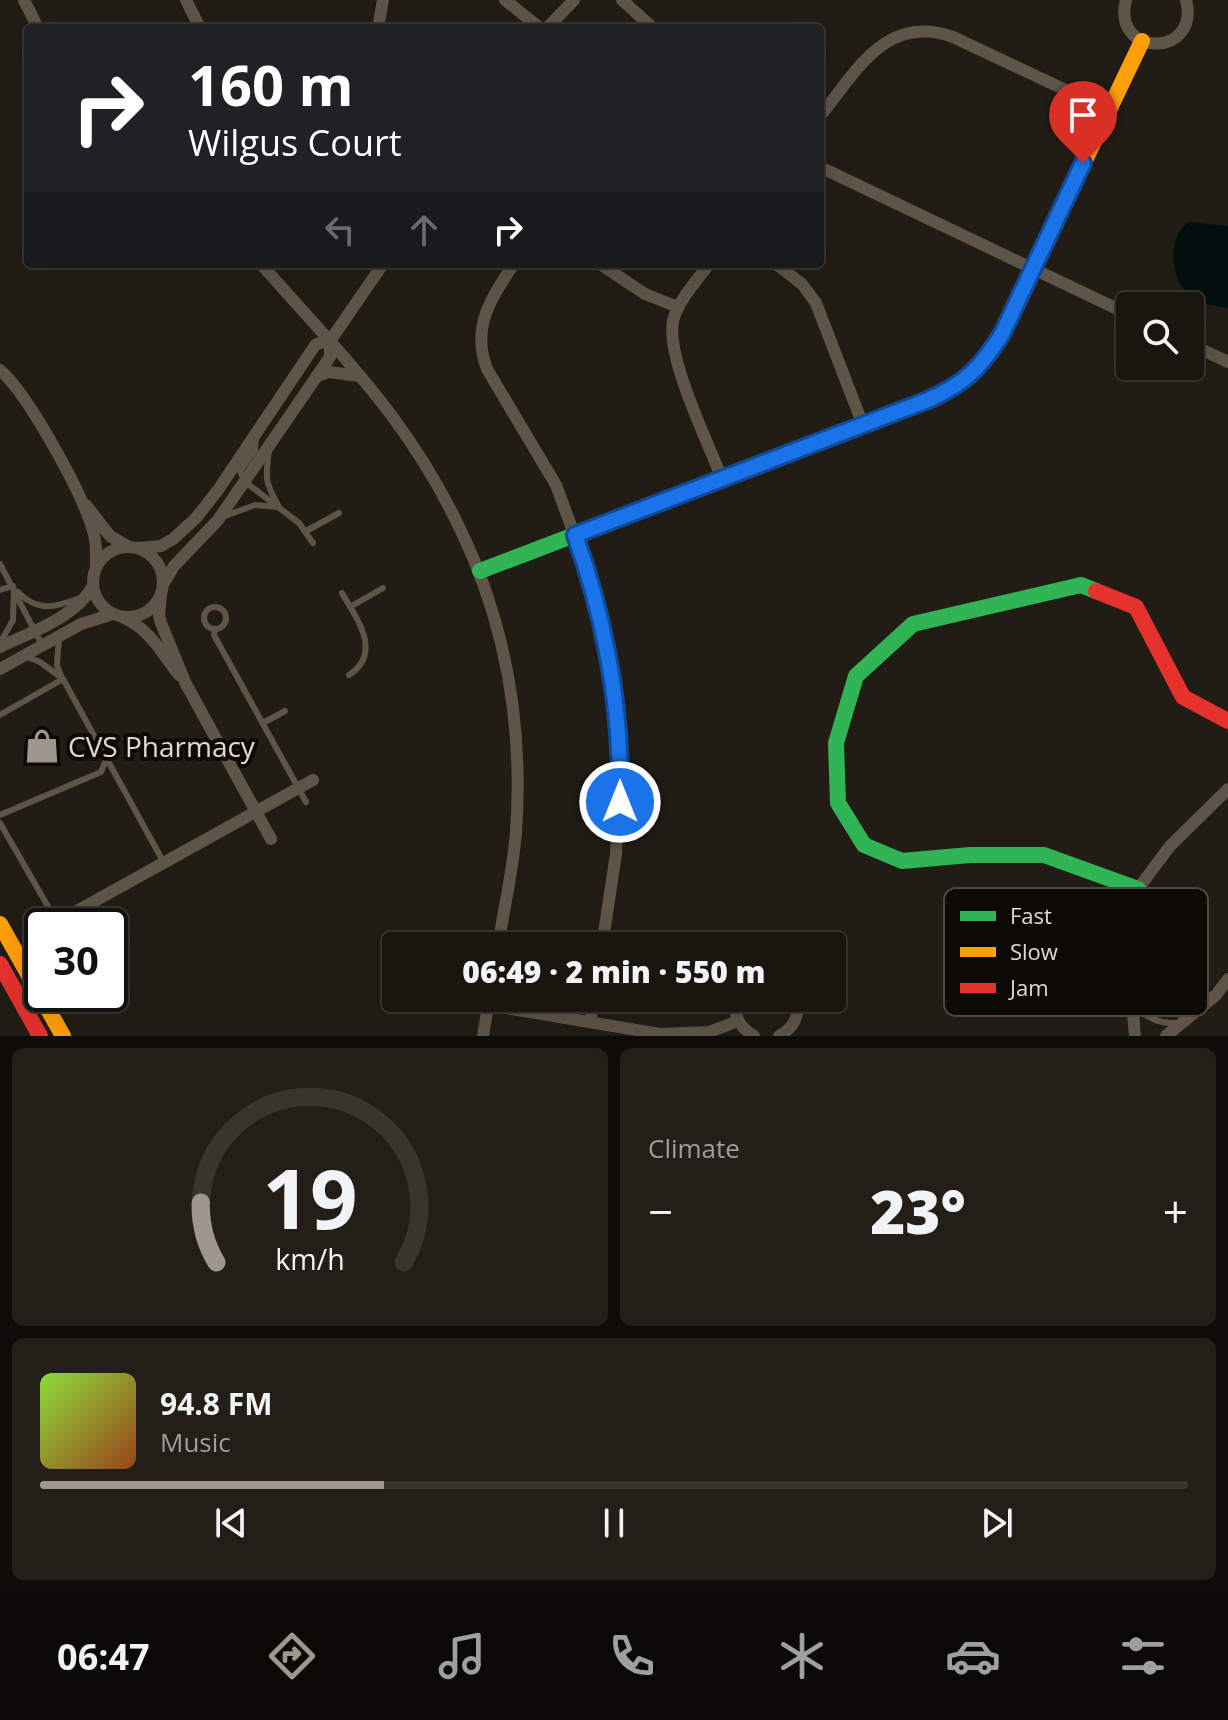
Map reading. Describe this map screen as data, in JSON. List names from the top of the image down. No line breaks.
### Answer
{"places":{"shop":["CVS Pharmacy"]},"legend":["Fast","Slow","Jam"],"page":{"turn":["160 m","Wilgus Court"],"limit":"30","trip":"06:49 · 2 min · 550 m","tile":"Climate","heat":["−","23°","+"],"song":["94.8 FM","Music"],"tabs":"06:47","gauge":["19","km/h"]}}
